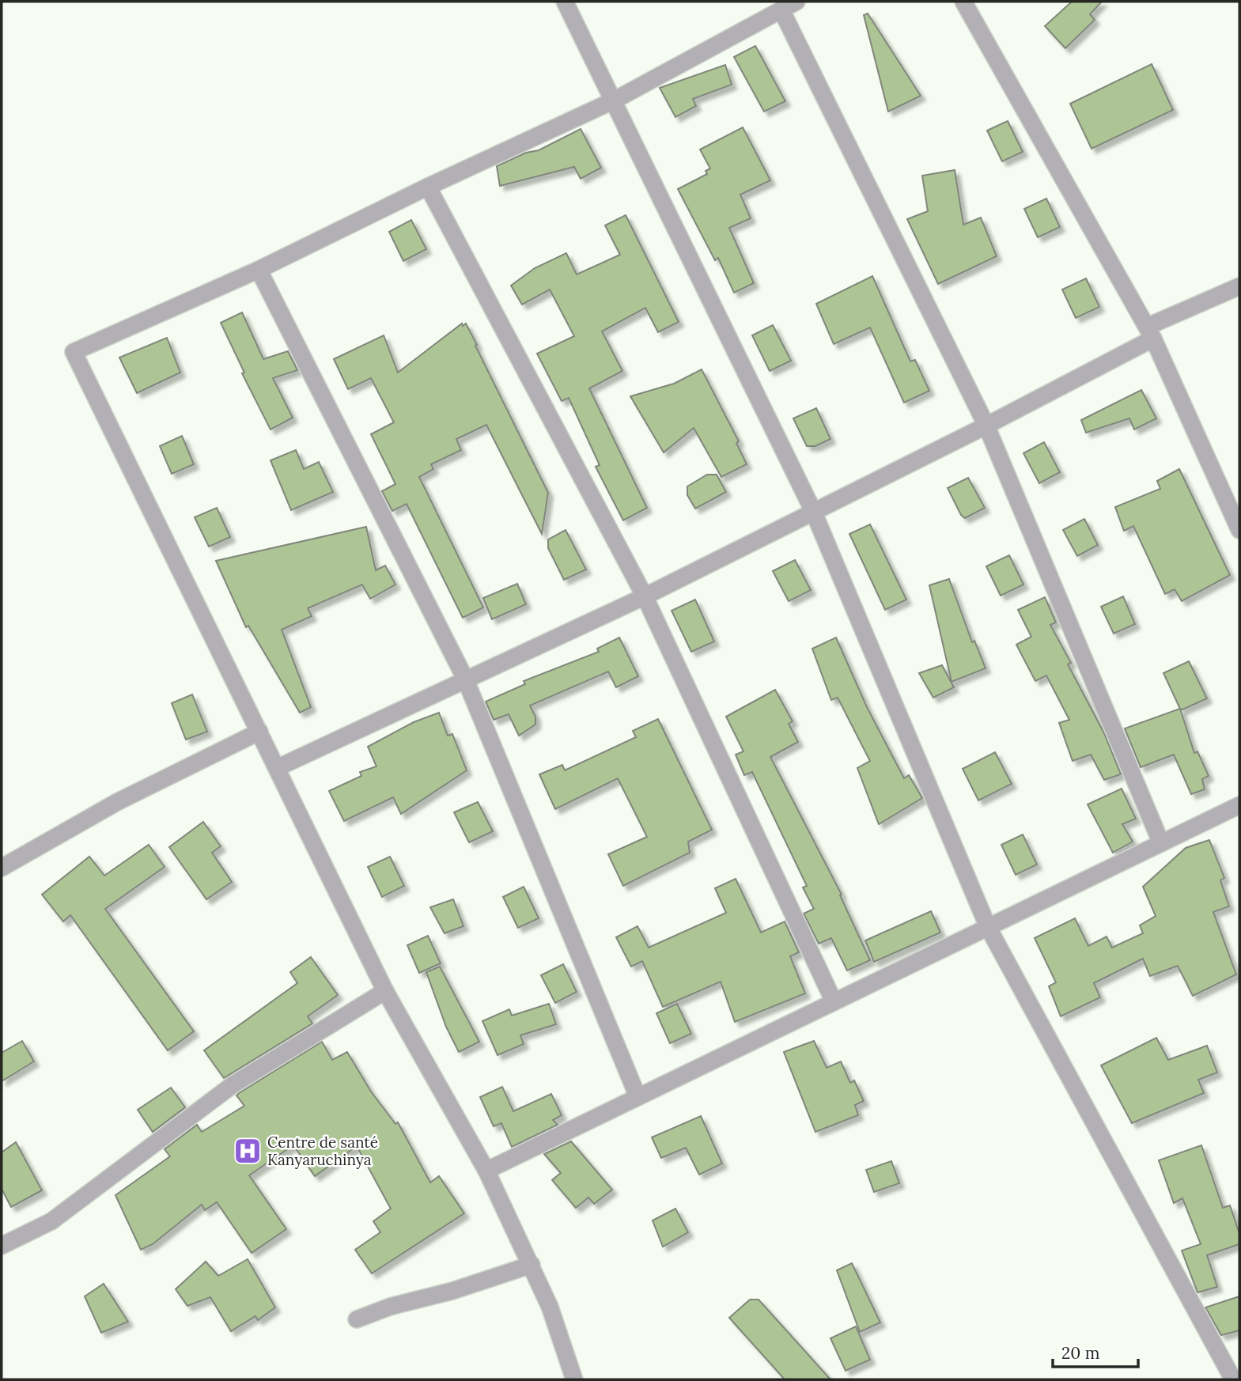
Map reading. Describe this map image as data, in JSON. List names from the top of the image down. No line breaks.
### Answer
{"places":{"hospital":["Centre de santé Kanyaruchinya"]},"scale_bar":"20 m"}
